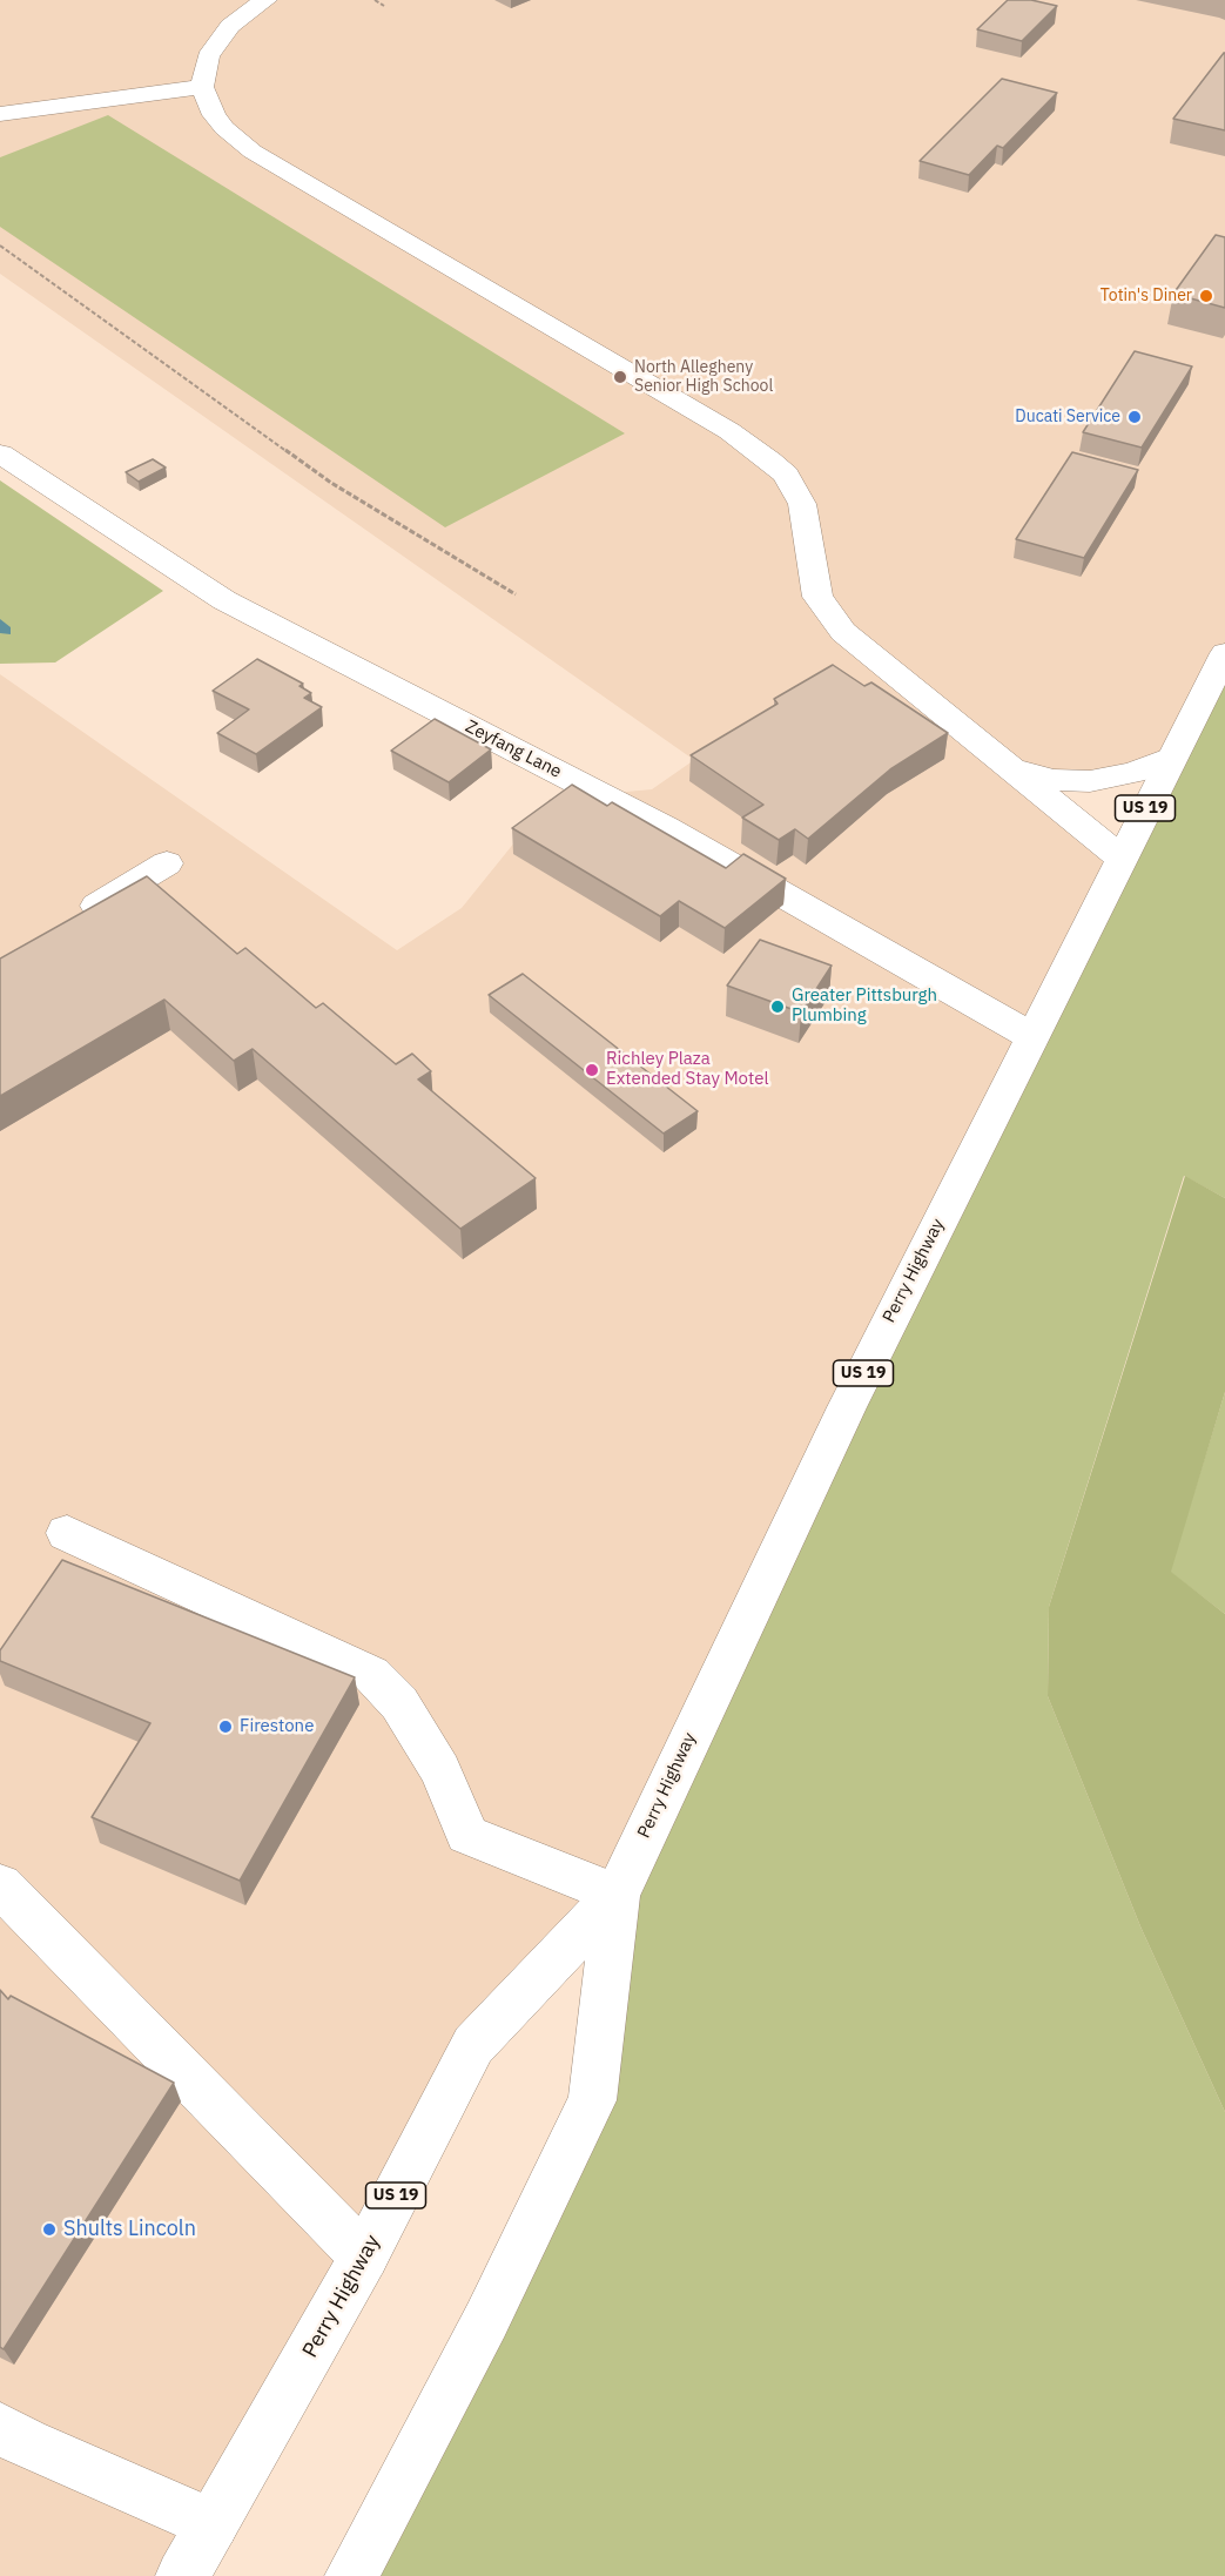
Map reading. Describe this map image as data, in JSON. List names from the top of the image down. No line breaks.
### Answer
{"streets":{"main road":["Zeyfang Lane","US 19","Perry Highway"]},"crossings":[["Zeyfang Lane","Perry Highway"]],"places":["Totin's Diner","North Allegheny Senior High School","Ducati Service","Greater Pittsburgh Plumbing","Richley Plaza Extended Stay Motel","Firestone","Shults Lincoln"]}
